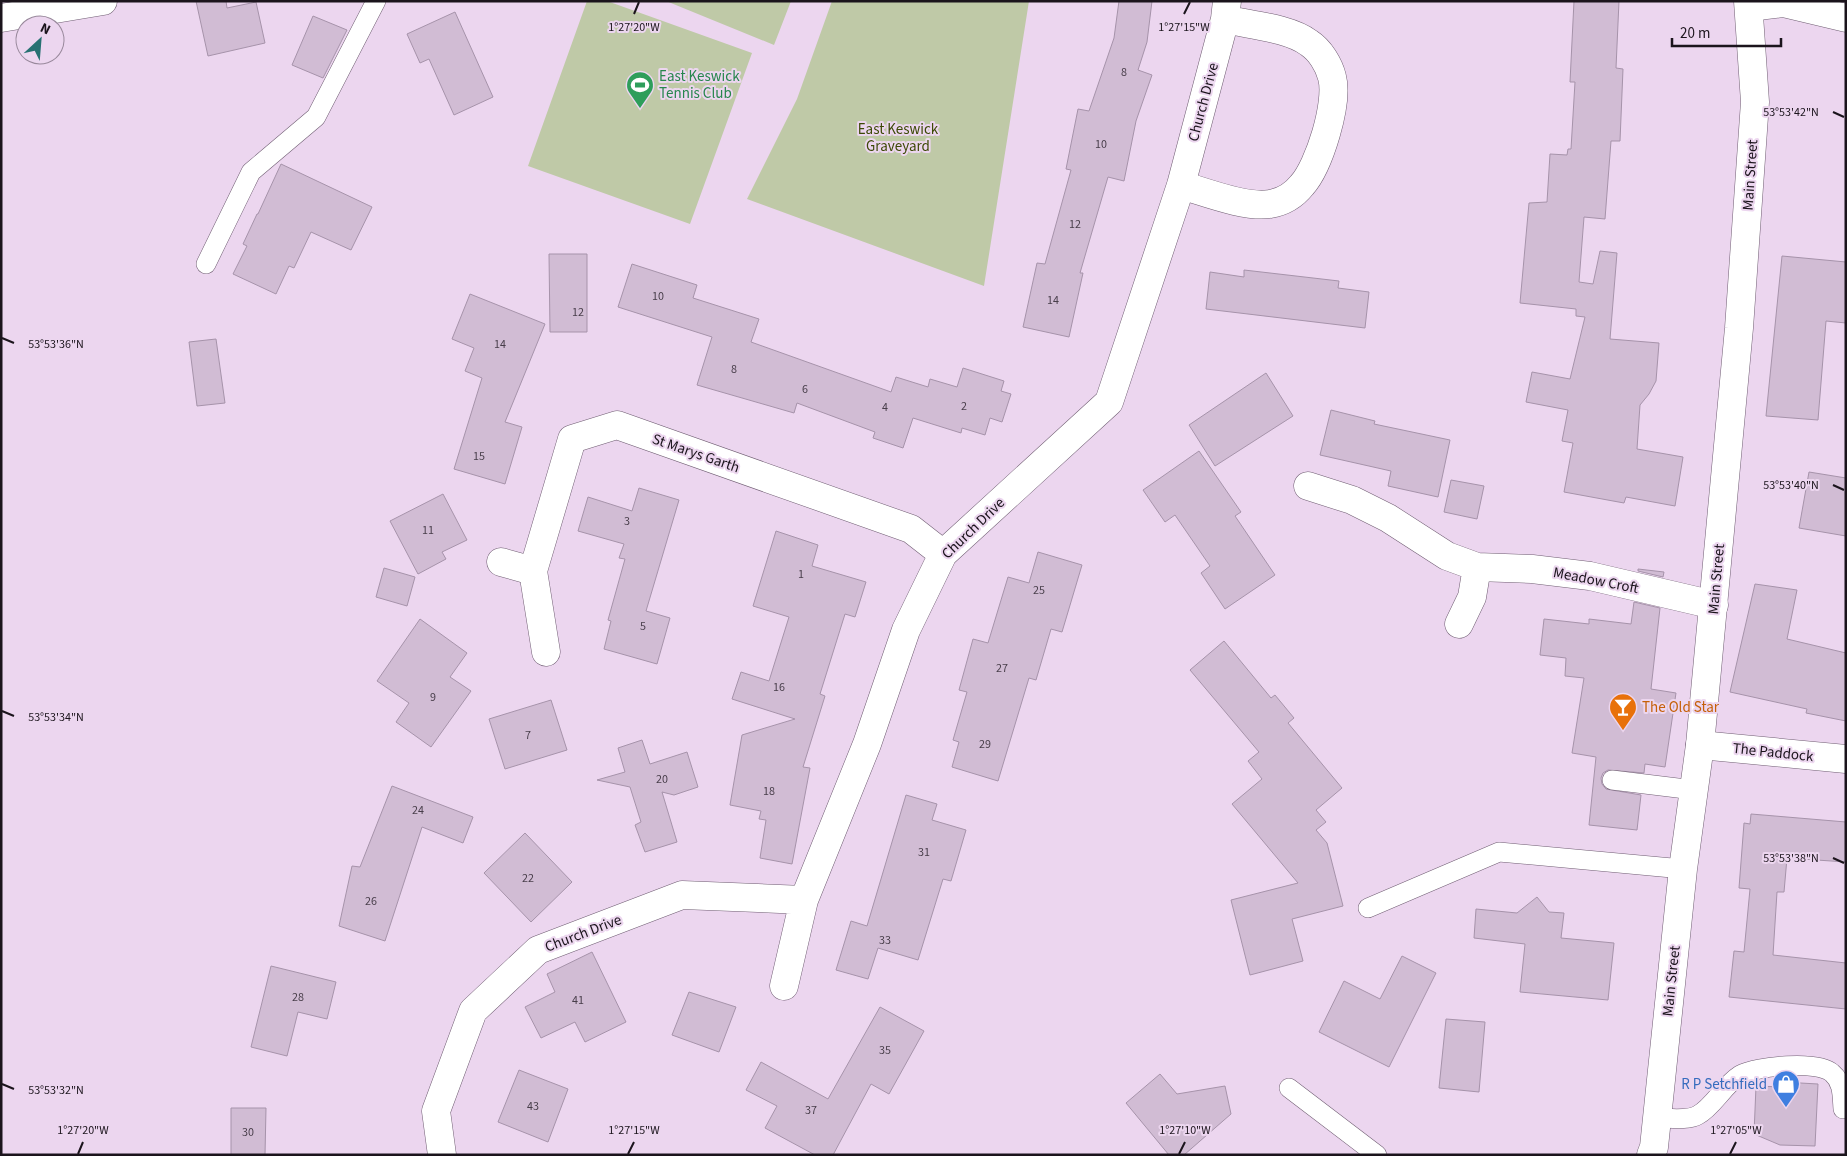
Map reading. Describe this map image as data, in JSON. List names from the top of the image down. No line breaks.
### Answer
{"streets":{"street":["Church Drive","Main Street","St Marys Garth","Meadow Croft","The Paddock"]},"crossings":[["Church Drive","St Marys Garth"],["Main Street","Meadow Croft"],["Main Street","The Paddock"]],"parks":["East Keswick Graveyard"],"places":{"sports":["East Keswick Tennis Club"],"bar":["The Old Star"],"shop":["R P Setchfield"]},"house_numbers":["8","10","12","10","14","12","14","8","6","2","4","15","3","11","1","25","5","27","16","9","7","29","20","18","24","31","22","26","33","28","41","35","43","37","30"],"scale_bar":"20 m","north":"top right","coordinates":["1°27'20\"W","1°27'15\"W","53°53'42\"N","53°53'36\"N","53°53'40\"N","53°53'34\"N","53°53'38\"N","53°53'32\"N","1°27'10\"W","1°27'05\"W"]}
